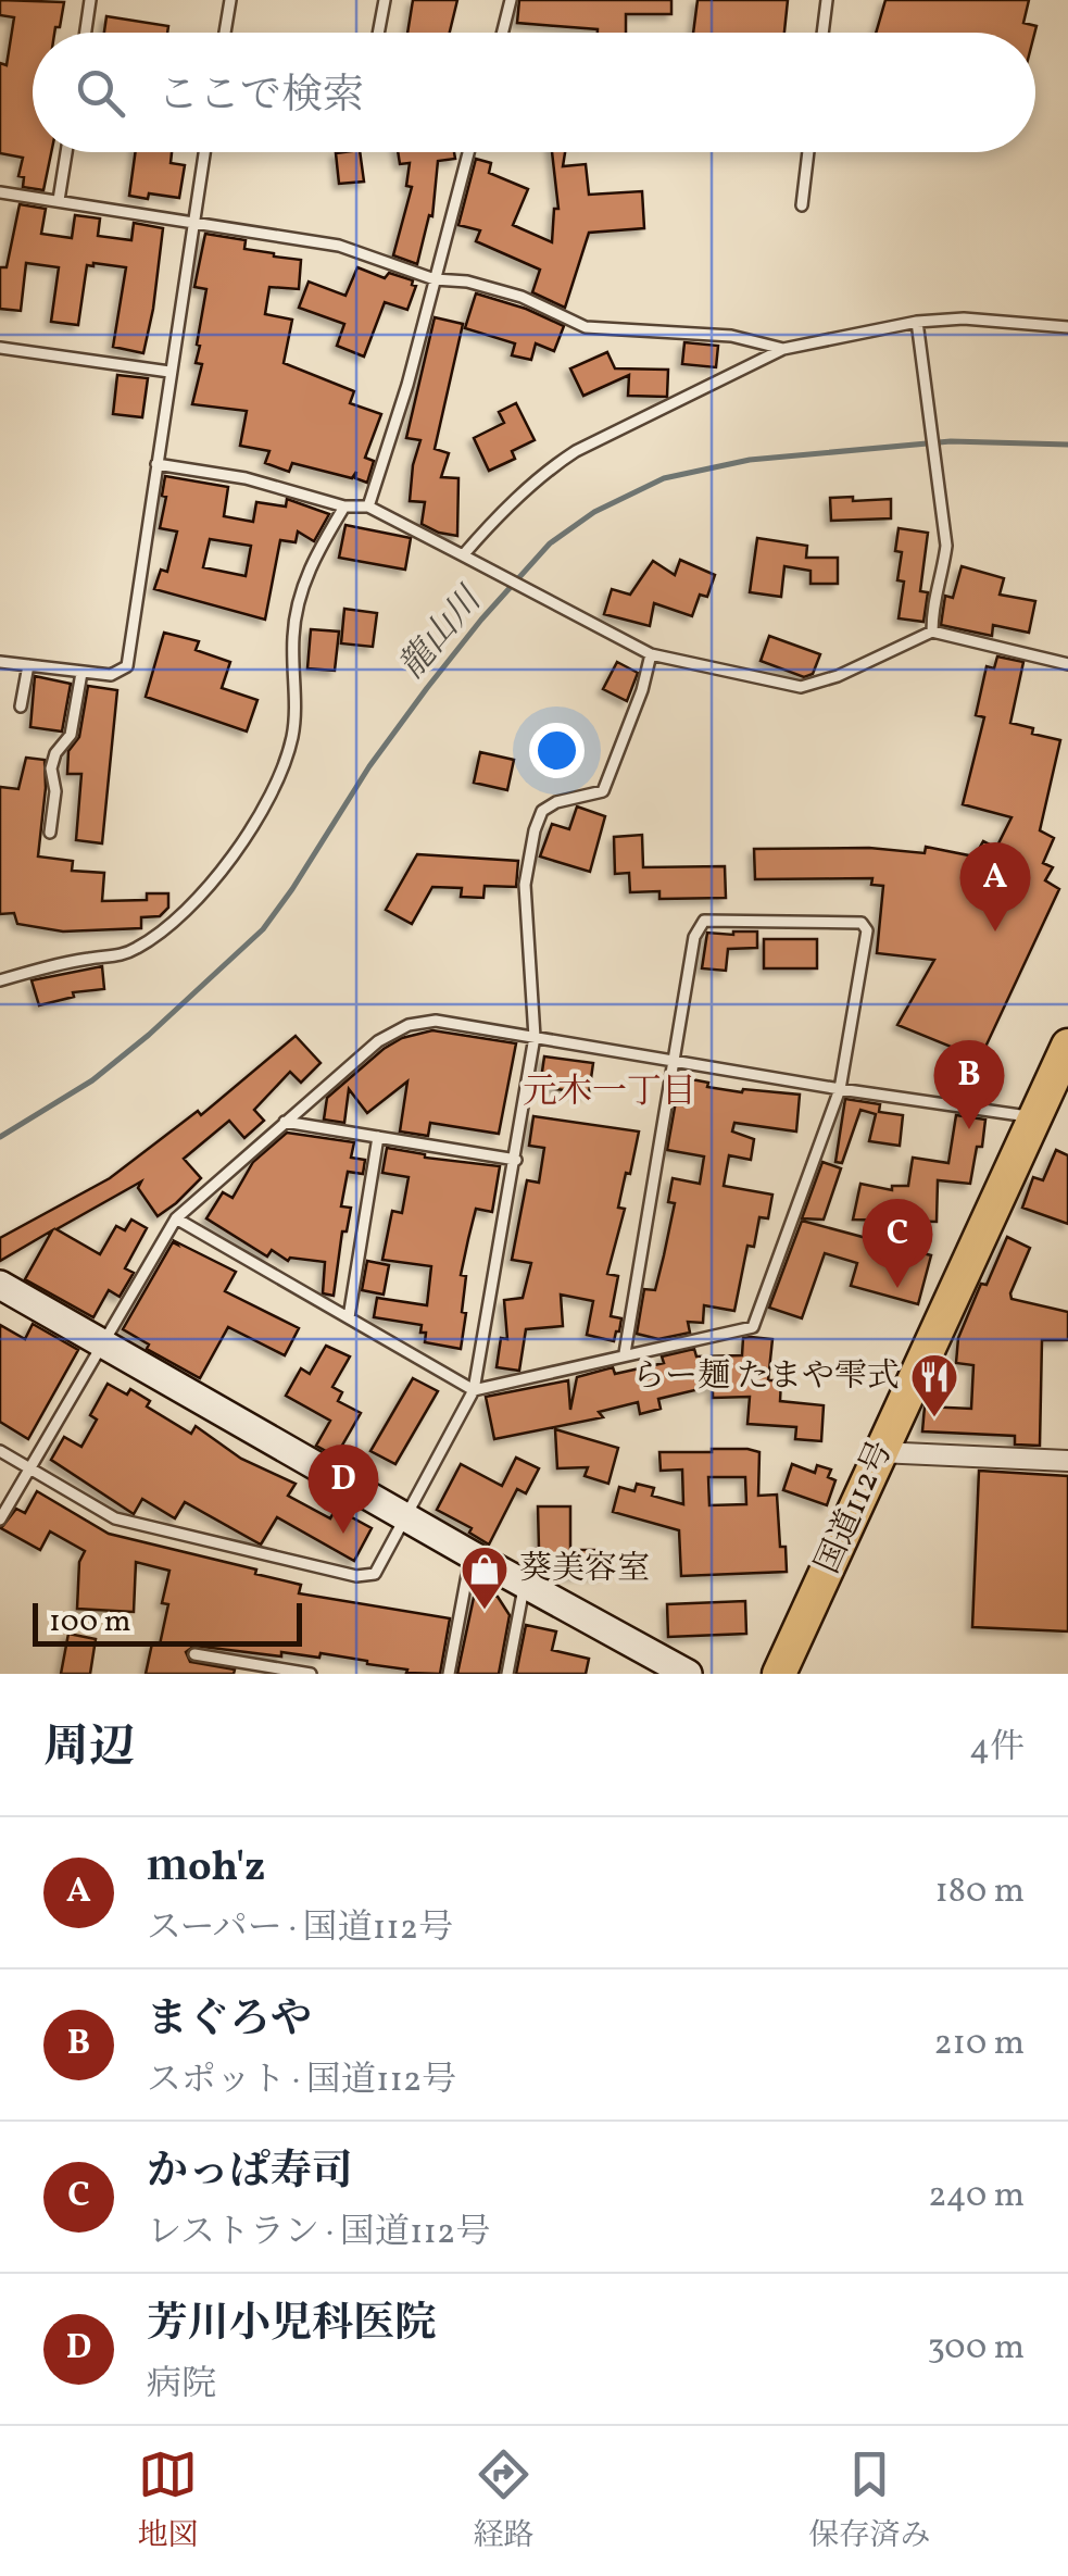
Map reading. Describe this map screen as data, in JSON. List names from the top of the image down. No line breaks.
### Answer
{"streets":{"highway":["国道112号"]},"districts":["元木一丁目"],"water":["龍山川"],"places":{"restaurant":["らー麺 たまや雫式"],"shop":["葵美容室"]},"scale_bar":"100 m","page":{"search":"ここで検索","pins":["A","B","C","D"],"scale":"100 m","heading":["周辺","4件"],"list":[{"mark":"A","name":"ｍoh'z","note":"スーパー · 国道112号","value":"180 m"},{"mark":"B","name":"まぐろや","note":"スポット · 国道112号","value":"210 m"},{"mark":"C","name":"かっぱ寿司","note":"レストラン · 国道112号","value":"240 m"},{"mark":"D","name":"芳川小児科医院","note":"病院","value":"300 m"}],"nav":["地図","経路","保存済み"]}}
